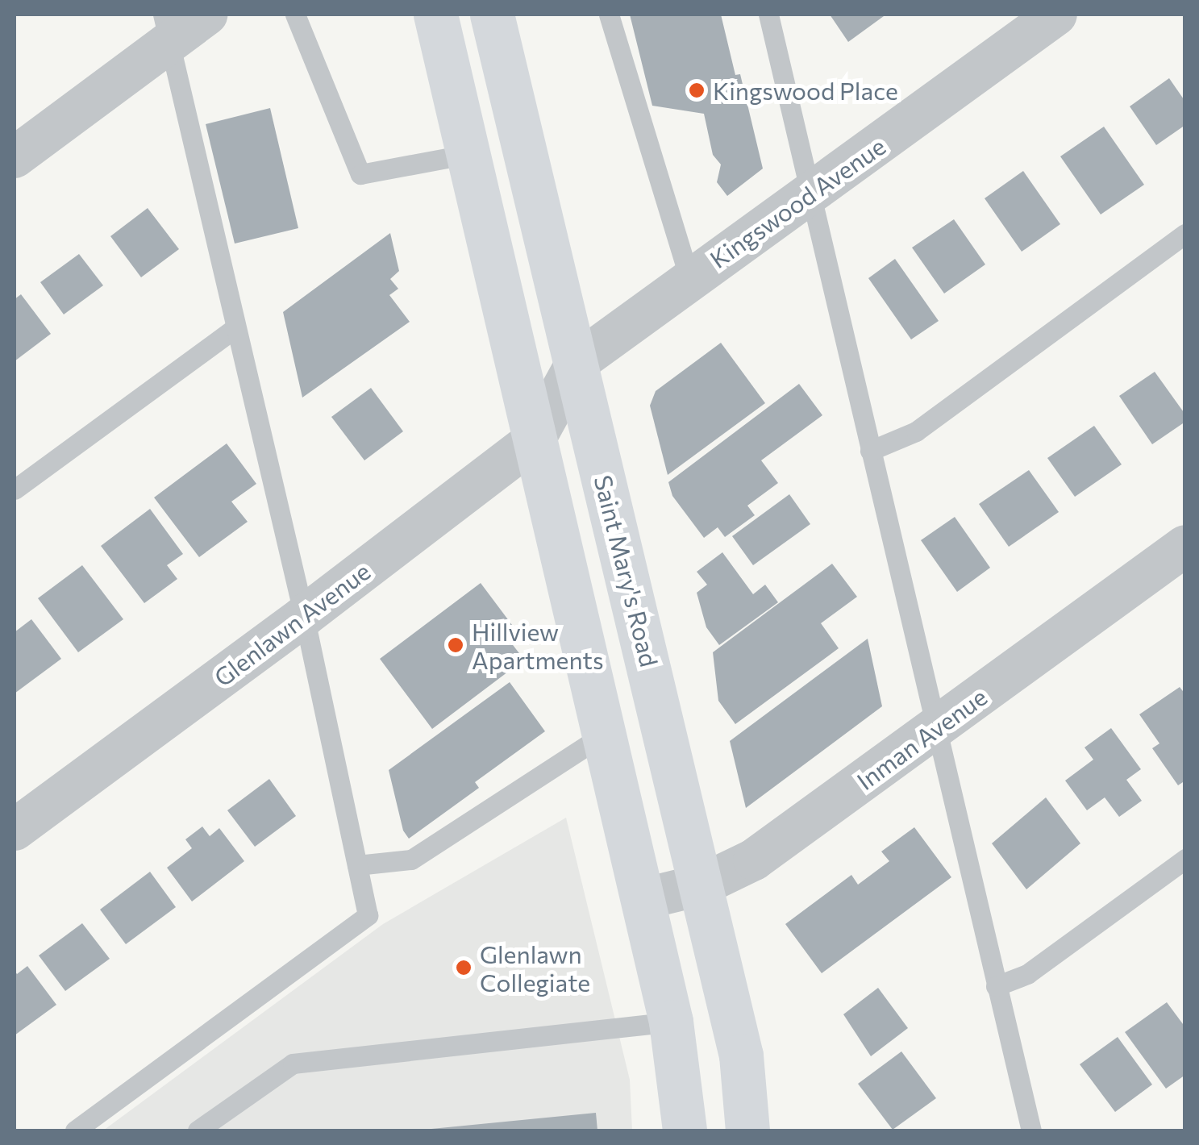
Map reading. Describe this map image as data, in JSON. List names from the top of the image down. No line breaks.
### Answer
{"streets":{"main road":["Saint Mary's Road"],"street":["Kingswood Avenue","Glenlawn Avenue","Inman Avenue"]},"crossings":[["Kingswood Avenue","Saint Mary's Road"],["Kingswood Avenue","Glenlawn Avenue"],["Saint Mary's Road","Inman Avenue"]],"places":["Kingswood Place","Hillview Apartments","Glenlawn Collegiate"]}
